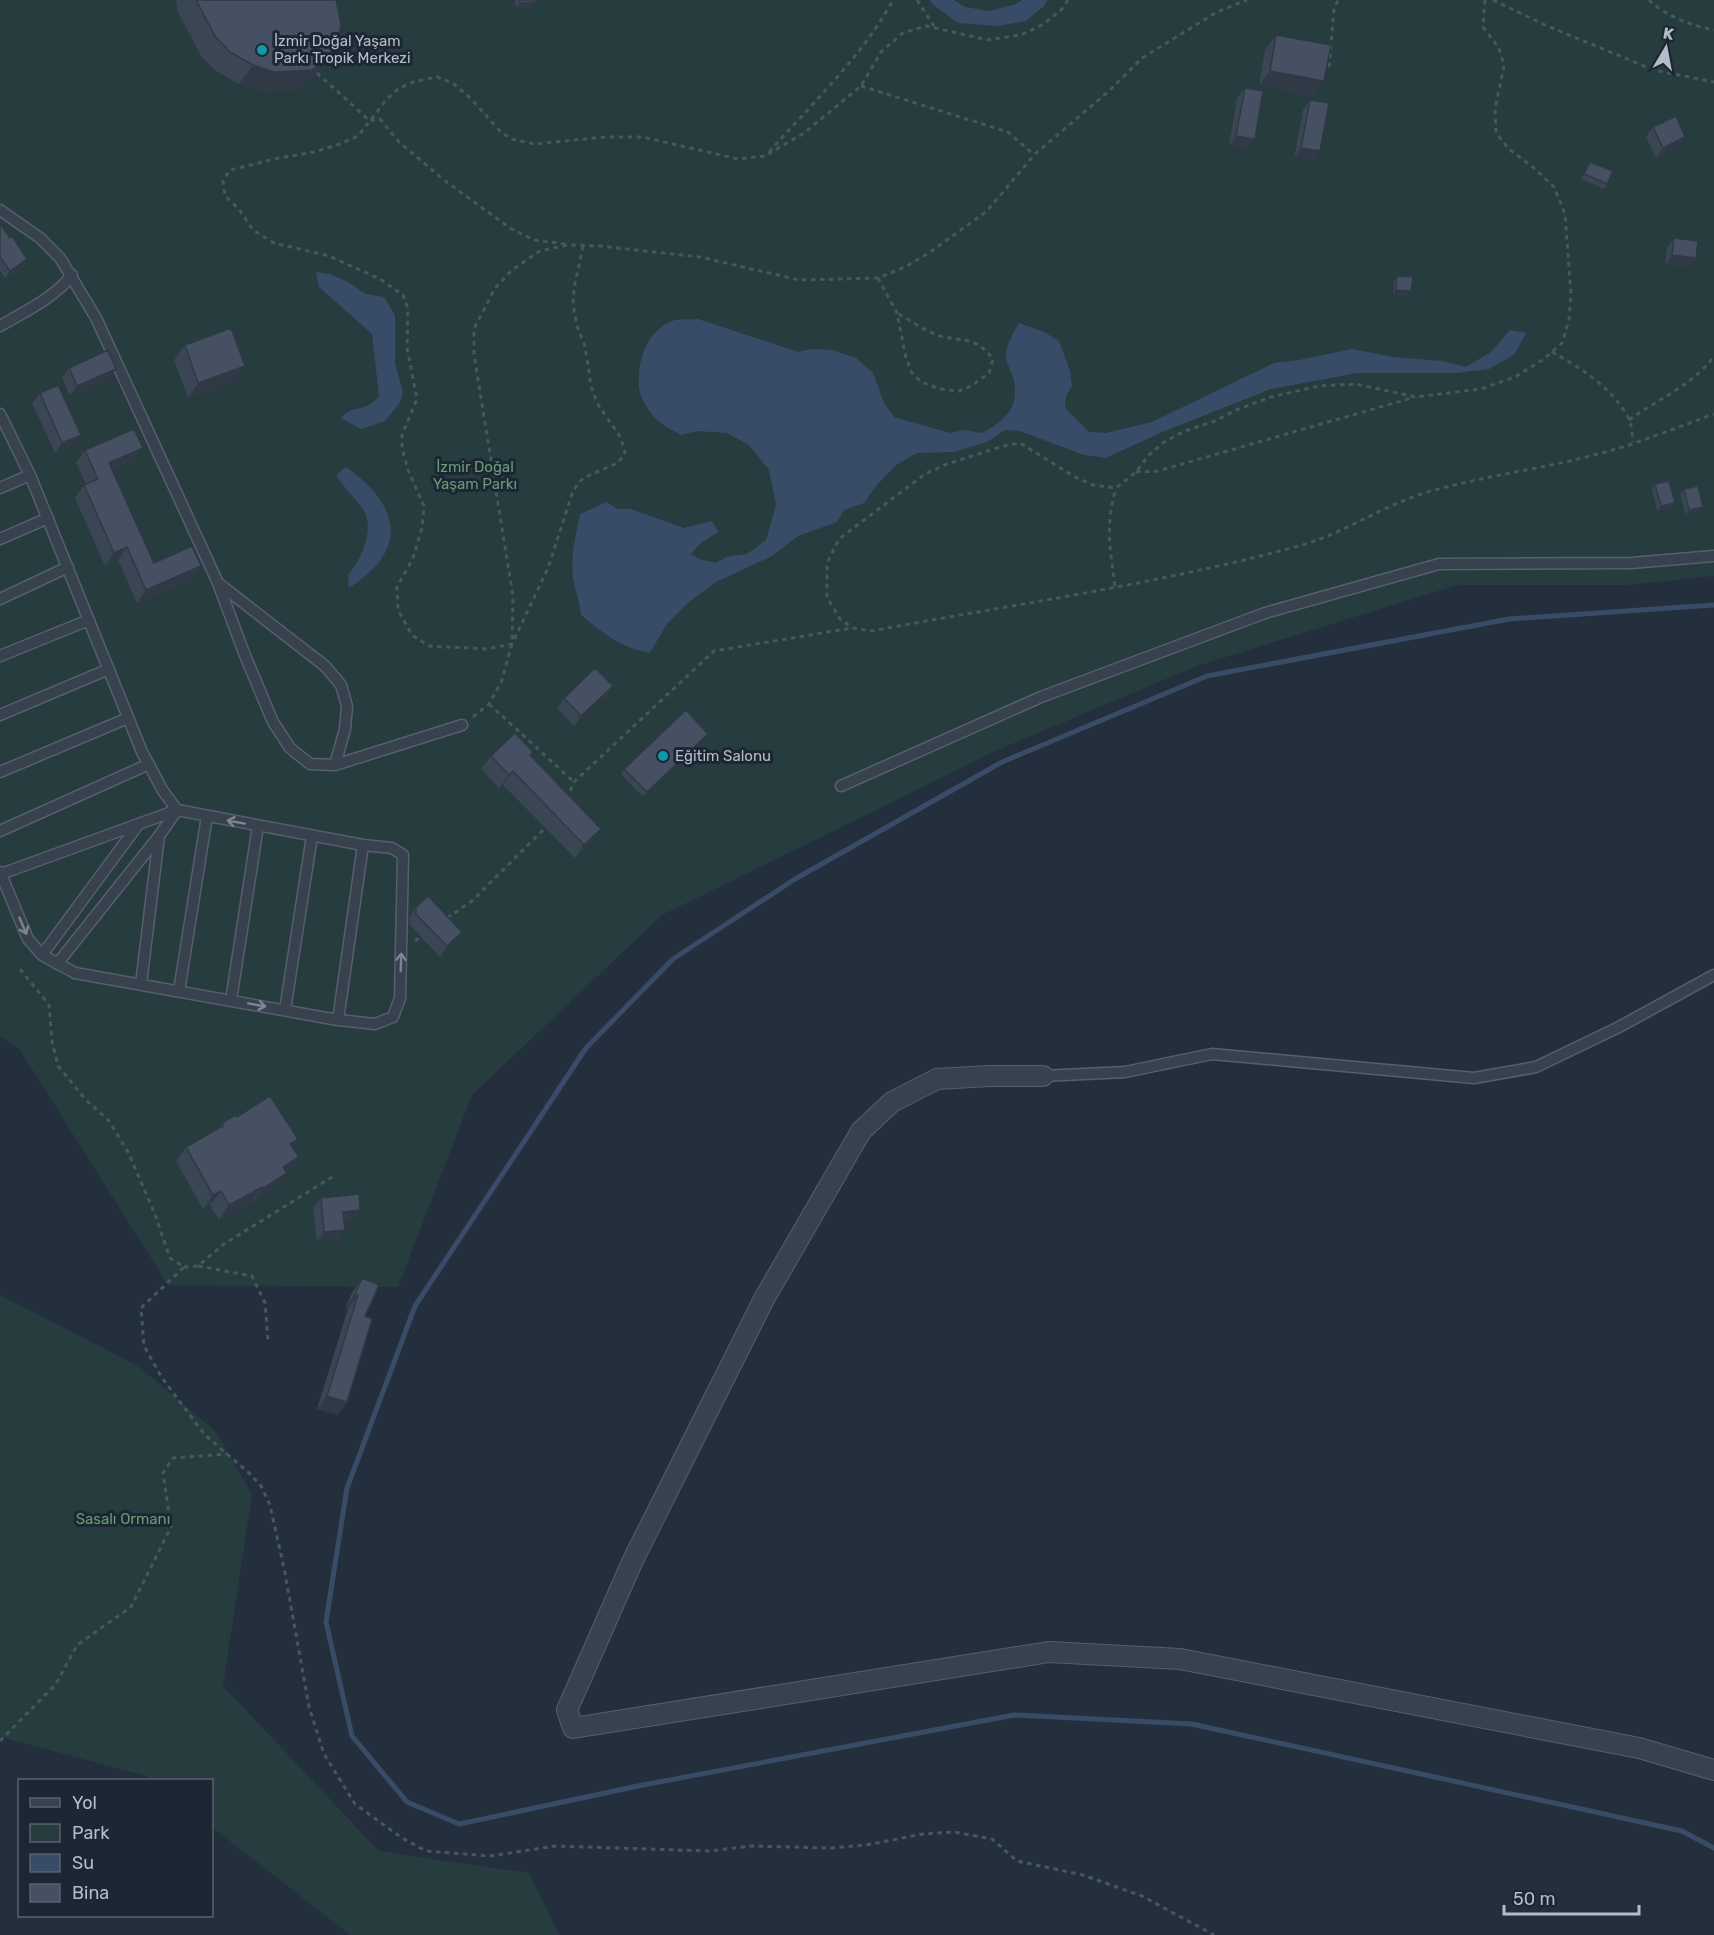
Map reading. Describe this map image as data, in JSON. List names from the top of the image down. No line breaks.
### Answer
{"parks":["İzmir Doğal Yaşam Parkı","Sasalı Ormanı"],"places":["İzmir Doğal Yaşam Parkı Tropik Merkezi","Eğitim Salonu"],"legend":["Yol","Park","Su","Bina"],"scale_bar":"50 m","north":"top"}
